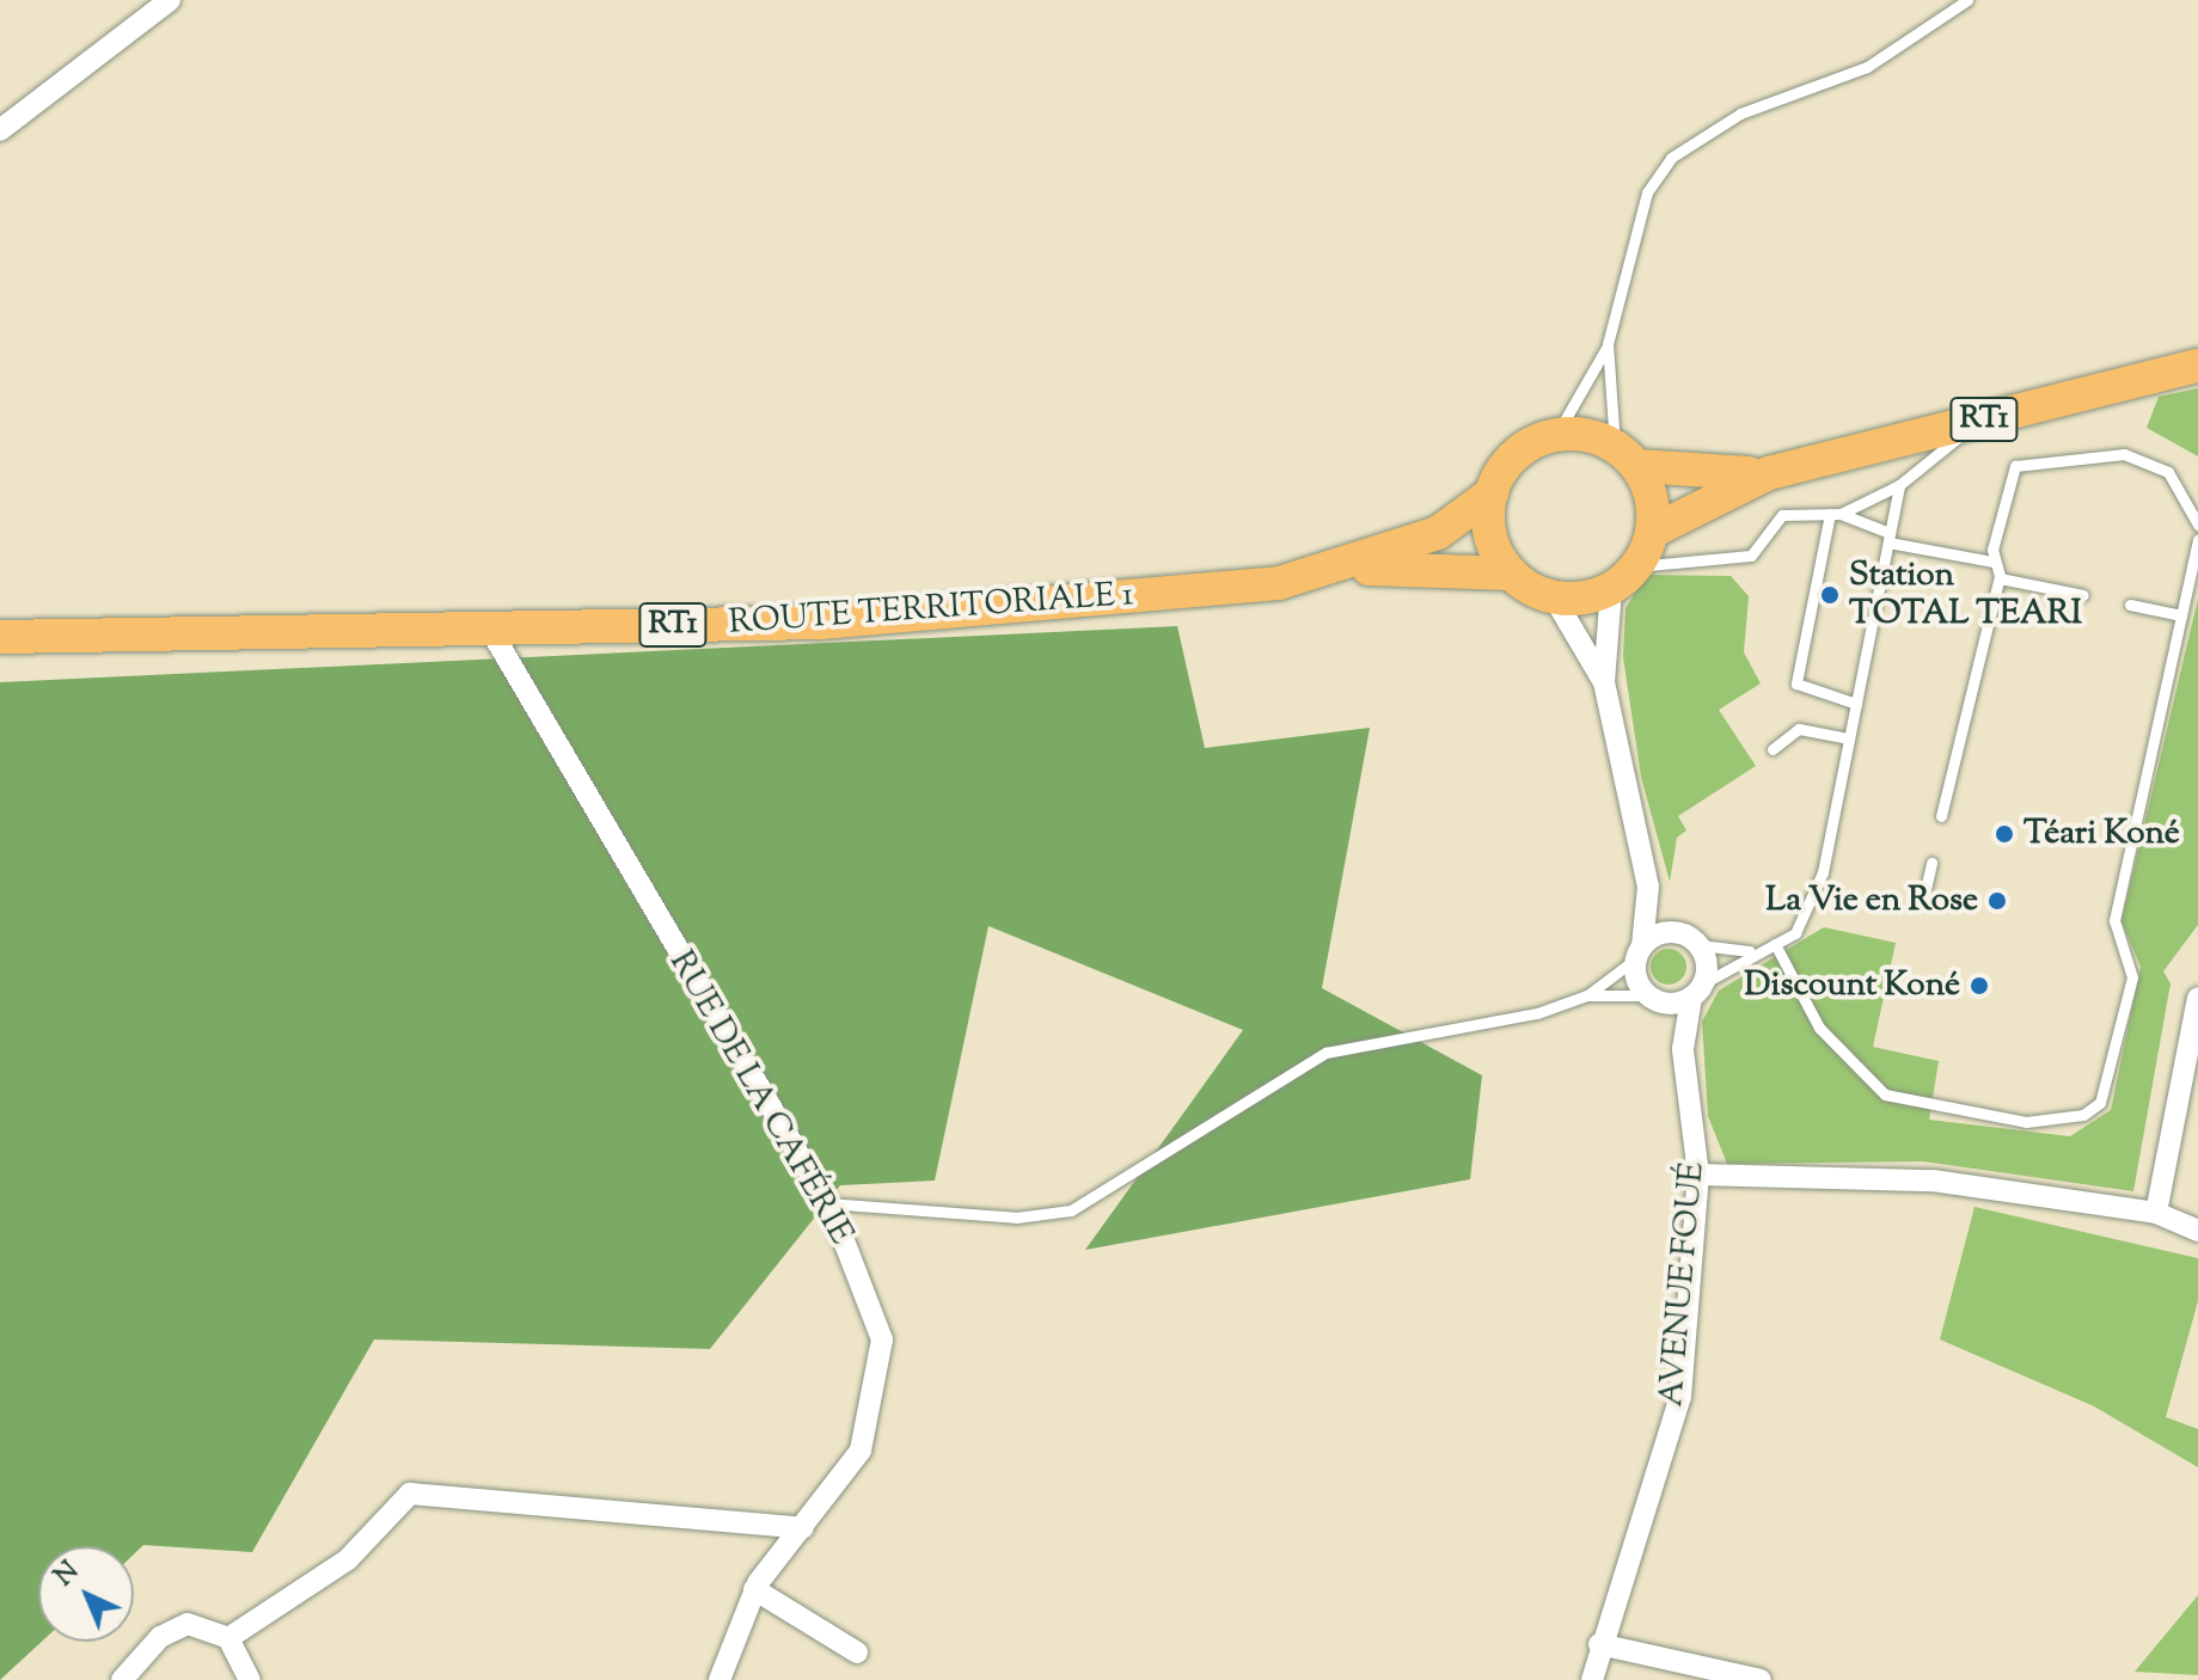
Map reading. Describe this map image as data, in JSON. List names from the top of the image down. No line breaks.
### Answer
{"streets":{"main road":["RT1","ROUTE TERRITORIALE 1"],"street":["RUE DE LA CAFÉRIE","AVENUE FOUÉ"]},"crossings":[["RT1","ROUTE TERRITORIALE 1"],["ROUTE TERRITORIALE 1","RUE DE LA CAFÉRIE"]],"places":["Station TOTAL TEARI","Téari Koné","La Vie en Rose","Discount Koné"],"north":"top left"}
